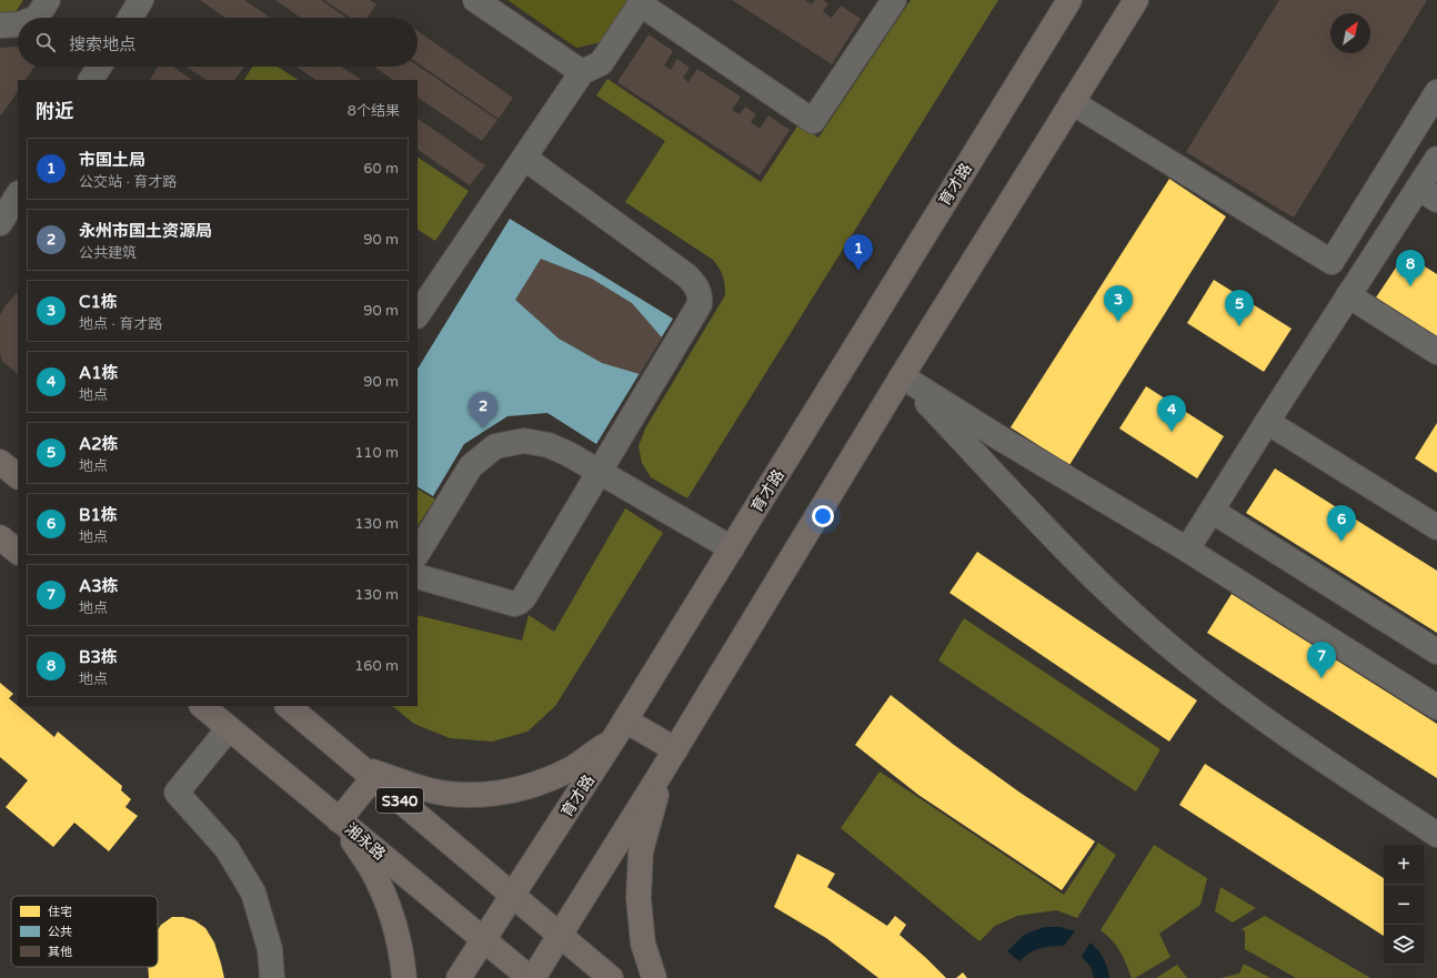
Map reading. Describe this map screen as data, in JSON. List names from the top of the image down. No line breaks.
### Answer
{"streets":{"main road":["育才路","S340","湘永路"]},"crossings":[["育才路","S340"],["育才路","湘永路"]],"legend":["住宅","公共","其他"],"north":"top right","page":{"search":"搜索地点","heading":["附近","8个结果"],"list":[{"mark":"1","name":"市国土局","note":"公交站 · 育才路","value":"60 m"},{"mark":"2","name":"永州市国土资源局","note":"公共建筑","value":"90 m"},{"mark":"3","name":"C1栋","note":"地点 · 育才路","value":"90 m"},{"mark":"4","name":"A1栋","note":"地点","value":"90 m"},{"mark":"5","name":"A2栋","note":"地点","value":"110 m"},{"mark":"6","name":"B1栋","note":"地点","value":"130 m"},{"mark":"7","name":"A3栋","note":"地点","value":"130 m"},{"mark":"8","name":"B3栋","note":"地点","value":"160 m"}],"pins":["1","8","3","5","2","4","6","7"],"map_buttons":["+","−"]}}
